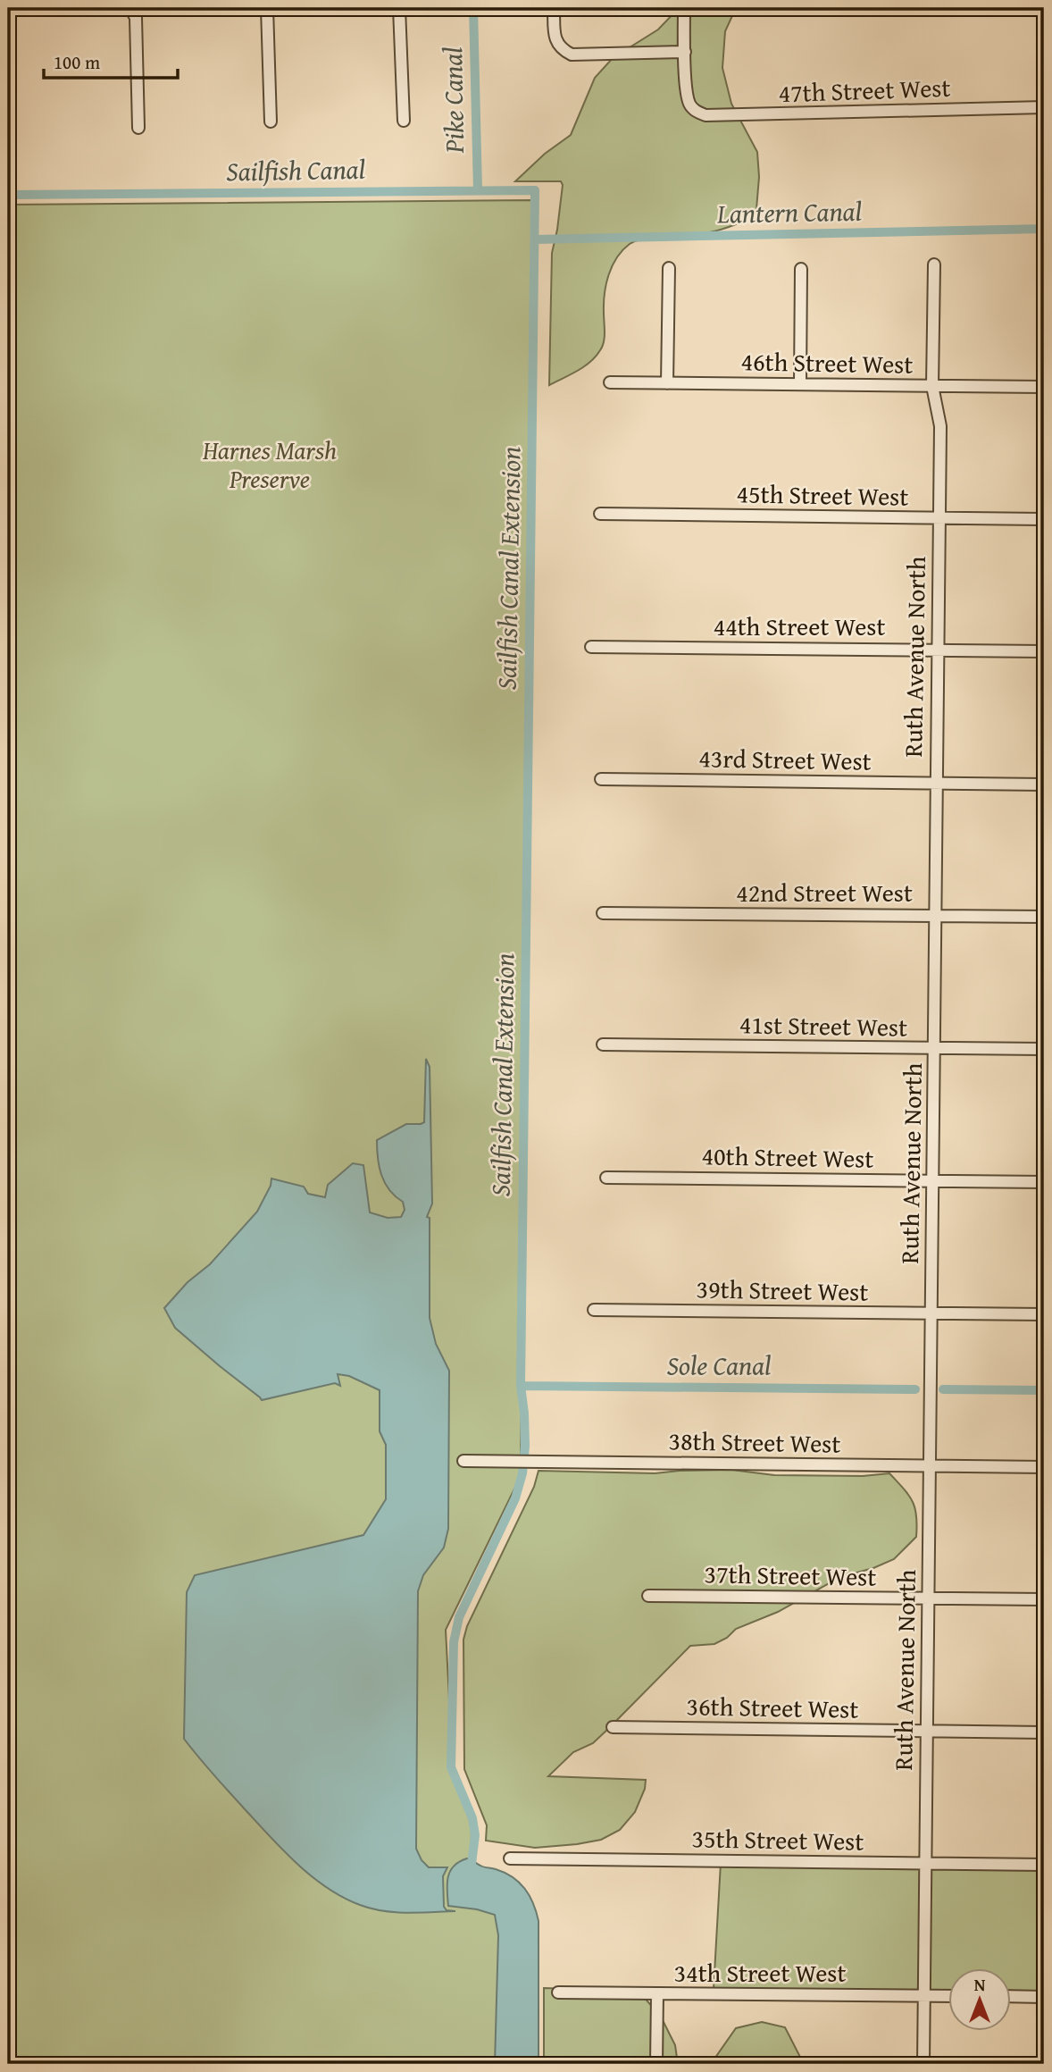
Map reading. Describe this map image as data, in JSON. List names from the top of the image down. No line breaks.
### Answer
{"streets":{"street":["47th Street West","46th Street West","45th Street West","44th Street West","Ruth Avenue North","43rd Street West","42nd Street West","41st Street West","40th Street West","39th Street West","38th Street West","37th Street West","36th Street West","35th Street West","34th Street West"]},"crossings":[["46th Street West","Ruth Avenue North"],["45th Street West","Ruth Avenue North"],["44th Street West","Ruth Avenue North"],["Ruth Avenue North","43rd Street West"],["Ruth Avenue North","42nd Street West"],["Ruth Avenue North","41st Street West"],["Ruth Avenue North","40th Street West"],["Ruth Avenue North","39th Street West"],["Ruth Avenue North","38th Street West"],["Ruth Avenue North","37th Street West"],["Ruth Avenue North","36th Street West"],["Ruth Avenue North","35th Street West"],["Ruth Avenue North","34th Street West"]],"water":["Pike Canal","Sailfish Canal","Lantern Canal","Sailfish Canal Extension","Sole Canal"],"parks":["Harnes Marsh Preserve"],"scale_bar":"100 m","north":"top"}
